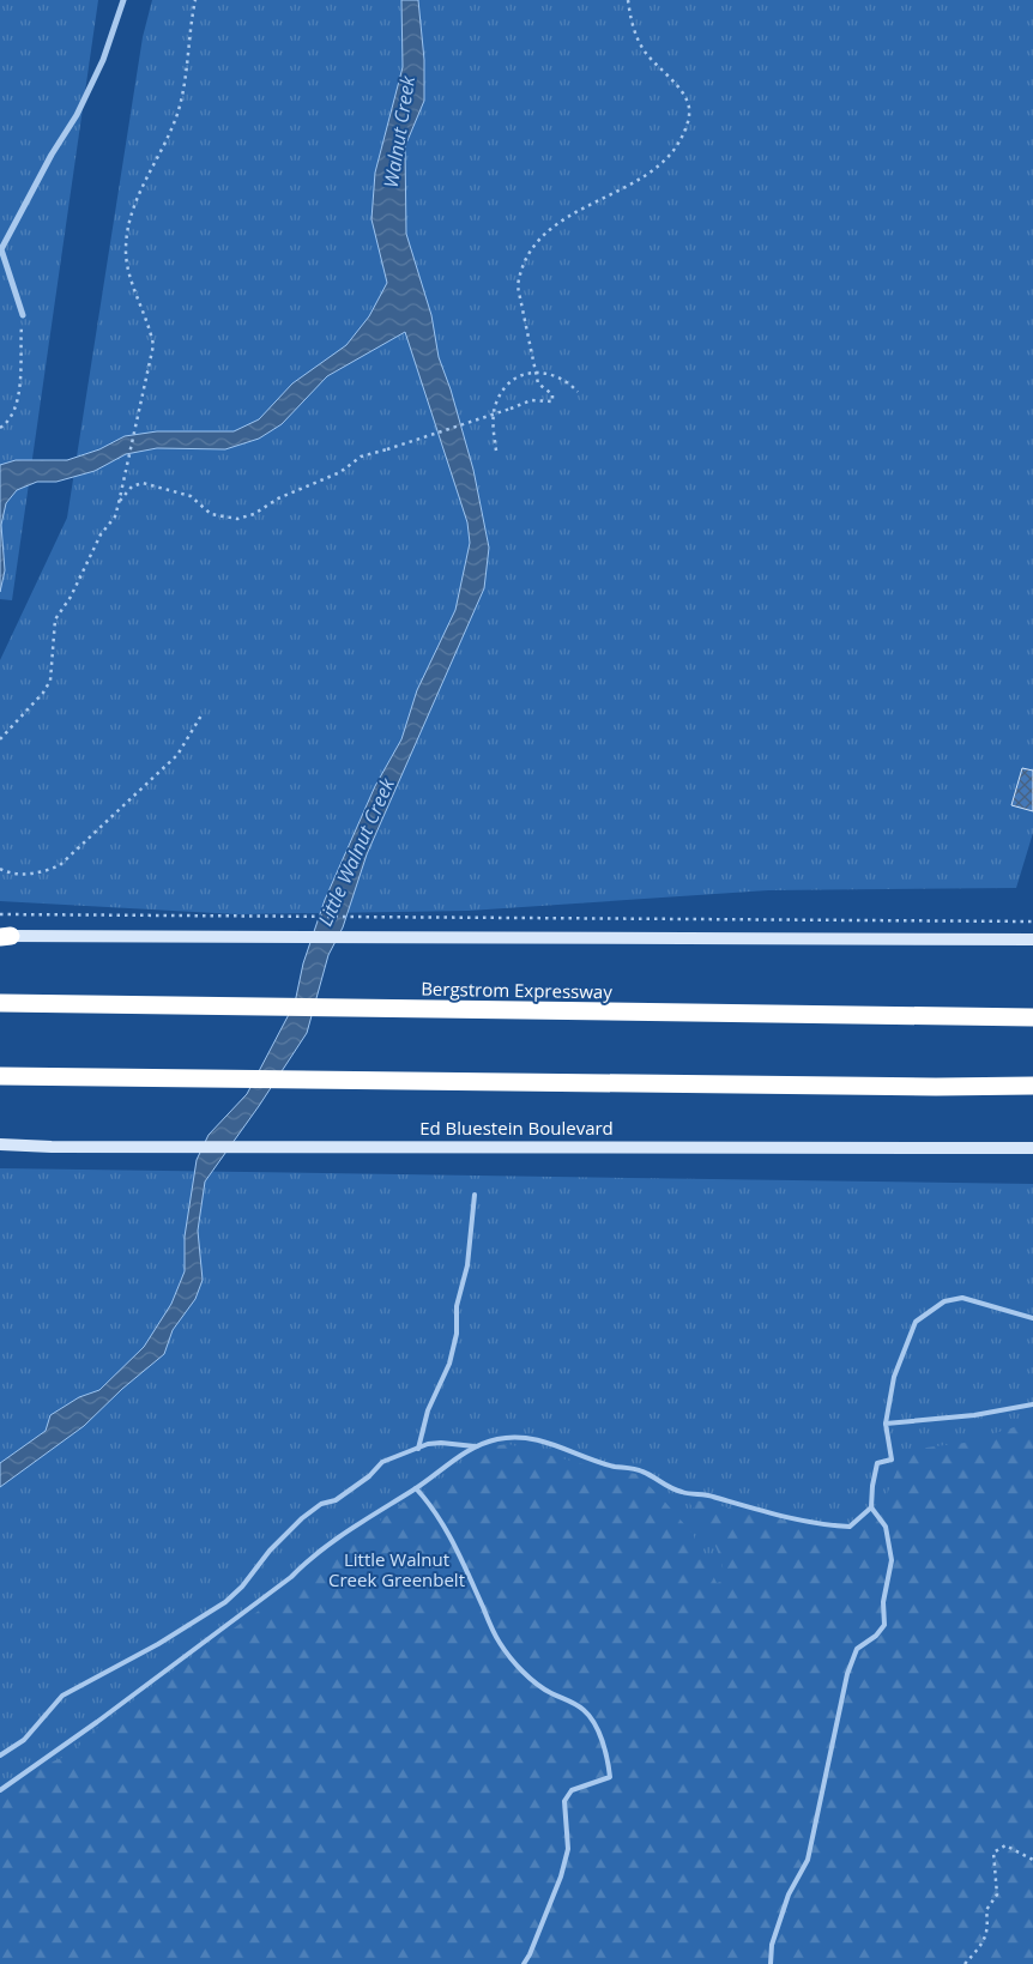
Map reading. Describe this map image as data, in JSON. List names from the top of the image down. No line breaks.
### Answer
{"streets":{"highway":["Bergstrom Expressway"],"main road":["Ed Bluestein Boulevard"]},"water":["Walnut Creek","Little Walnut Creek"],"parks":["Little Walnut Creek Greenbelt"]}
